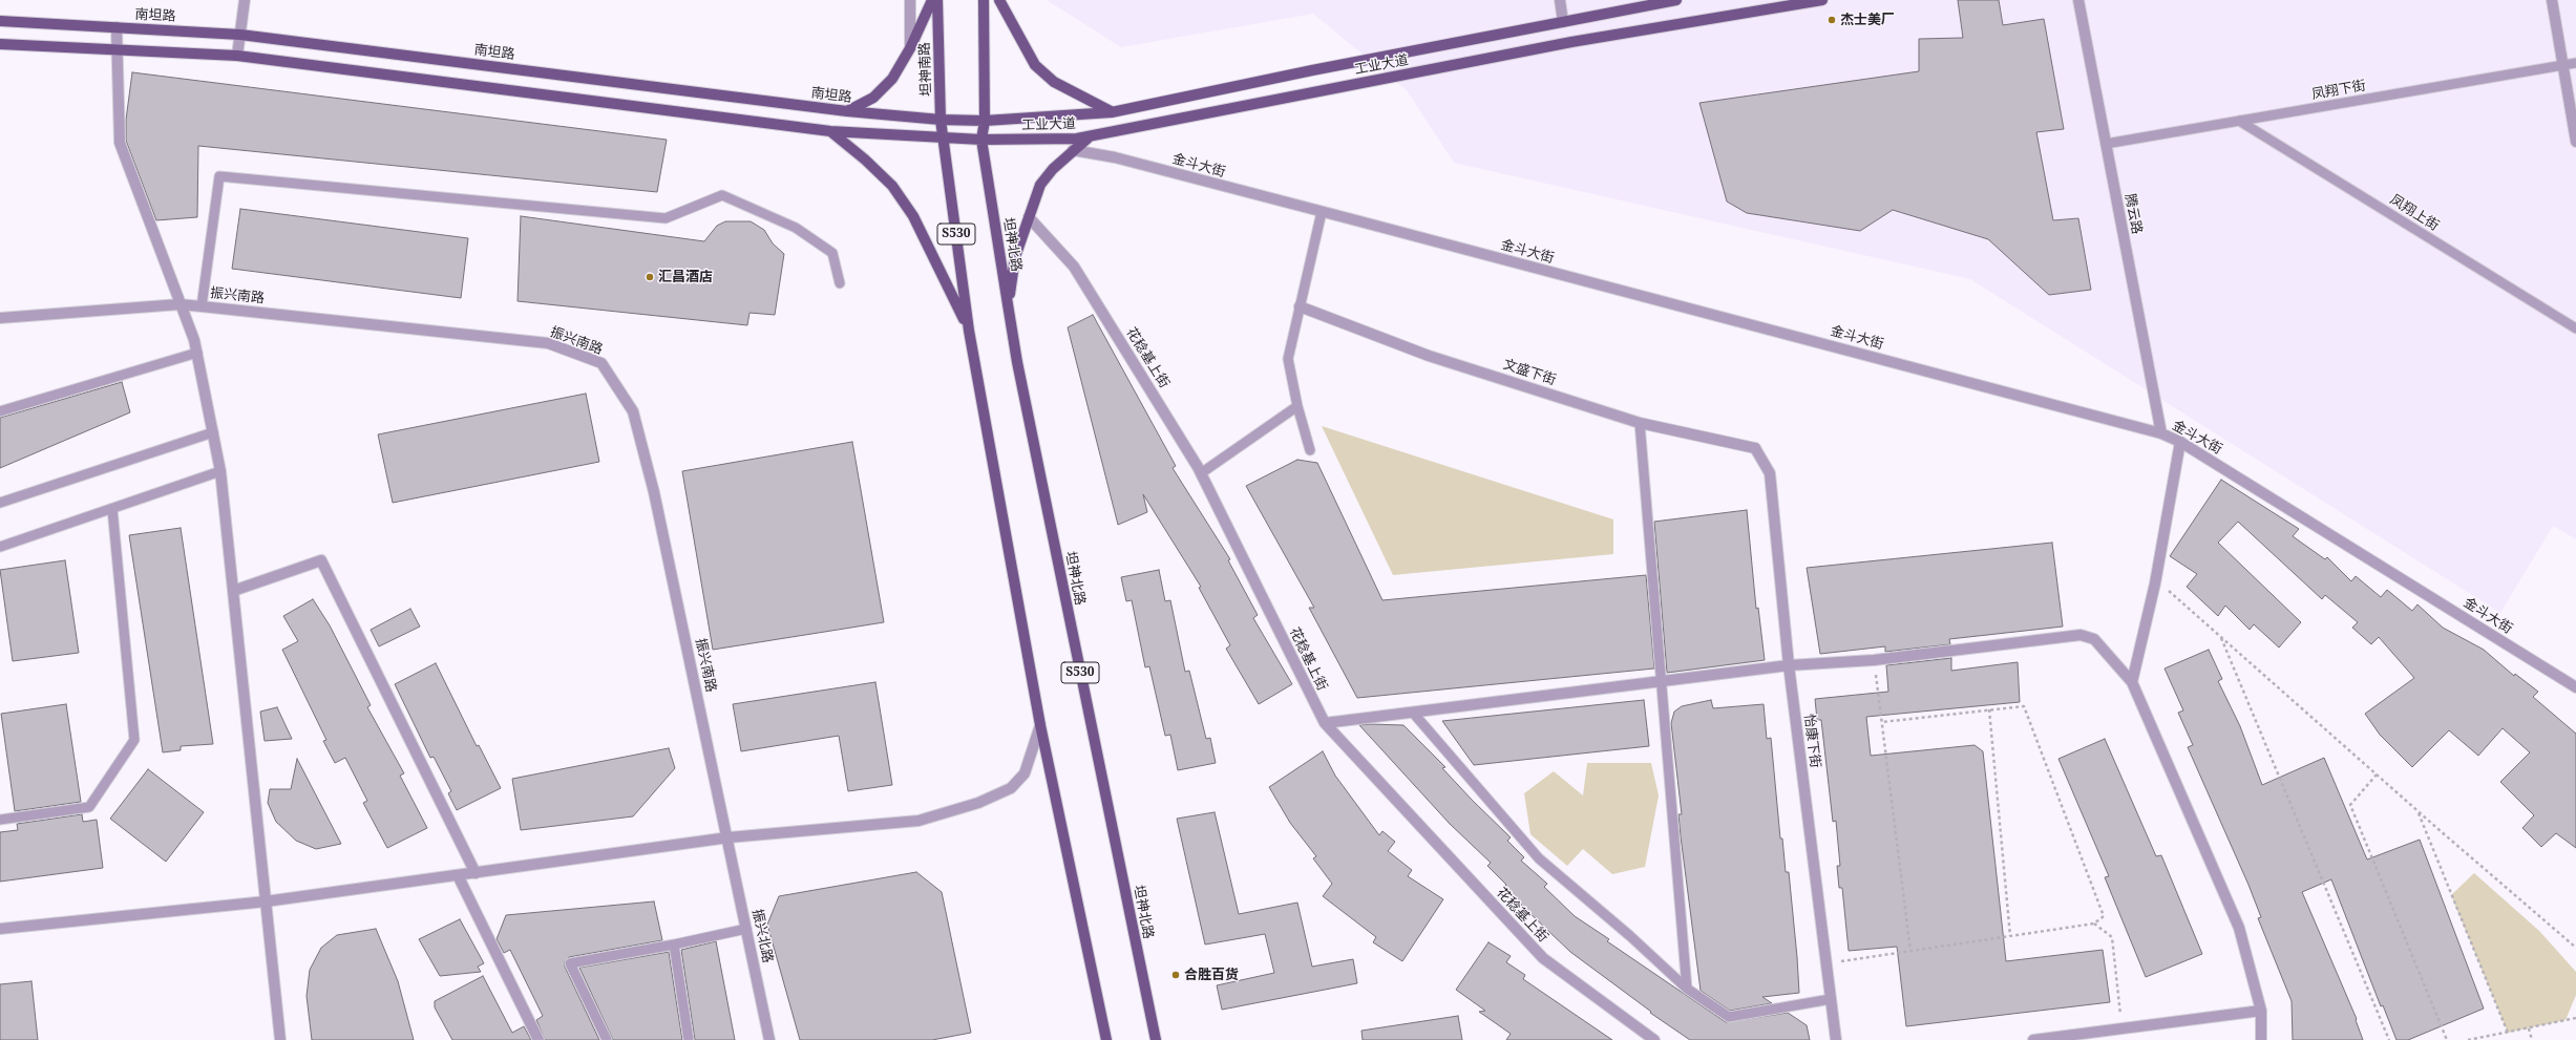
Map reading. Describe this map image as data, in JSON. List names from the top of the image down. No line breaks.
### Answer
{"streets":{"main road":["南坦路","工业大道","坦神南路","S530","坦神北路"],"street":["金斗大街","腾云路","振兴南路","花稔基上街","文盛下街","怡康下街","振兴北路"],"lane":["凤翔下街","凤翔上街"]},"crossings":[["南坦路","工业大道"],["南坦路","坦神南路"],["南坦路","S530"],["南坦路","坦神北路"],["工业大道","坦神南路"],["工业大道","S530"],["工业大道","坦神北路"],["坦神南路","S530"],["凤翔下街","凤翔上街"],["凤翔下街","腾云路"],["金斗大街","腾云路"],["S530","坦神北路"],["振兴南路","振兴北路"],["文盛下街","怡康下街"]],"places":["杰士美厂","汇昌酒店","合胜百货"]}
